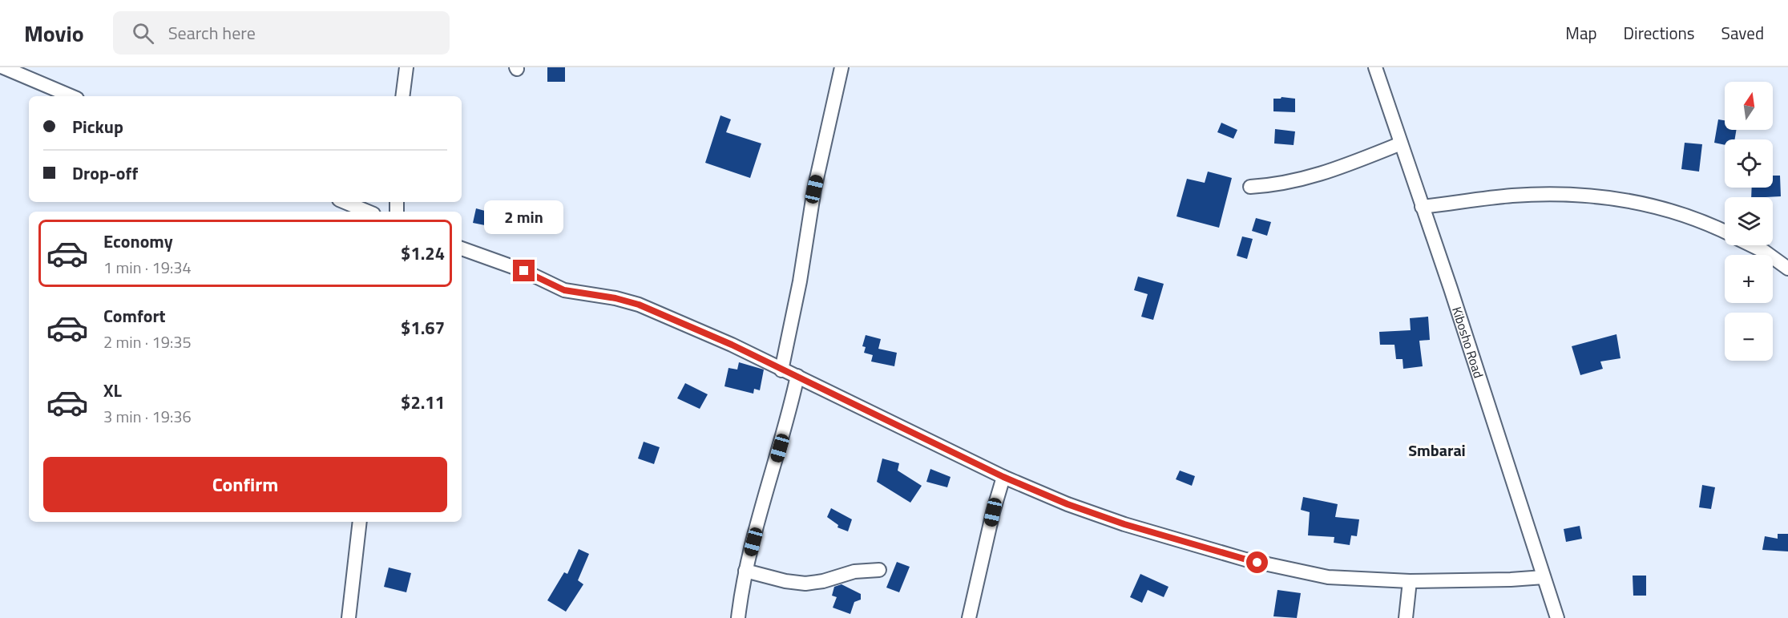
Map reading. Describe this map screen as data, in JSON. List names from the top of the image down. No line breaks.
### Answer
{"streets":{"street":["Kibosho Road"]},"districts":["Smbarai"],"north":"top","page":{"header":"Movio","search":"Search here","nav":["Map","Directions","Saved"],"map_buttons":["+","−"],"banner":["Pickup","Drop-off"],"bubble":"2 min","list":[{"name":"Economy","note":"1 min · 19:34","value":"$1.24"},{"name":"Comfort","note":"2 min · 19:35","value":"$1.67"},{"name":"XL","note":"3 min · 19:36","value":"$2.11"}],"buttons":"Confirm"}}
